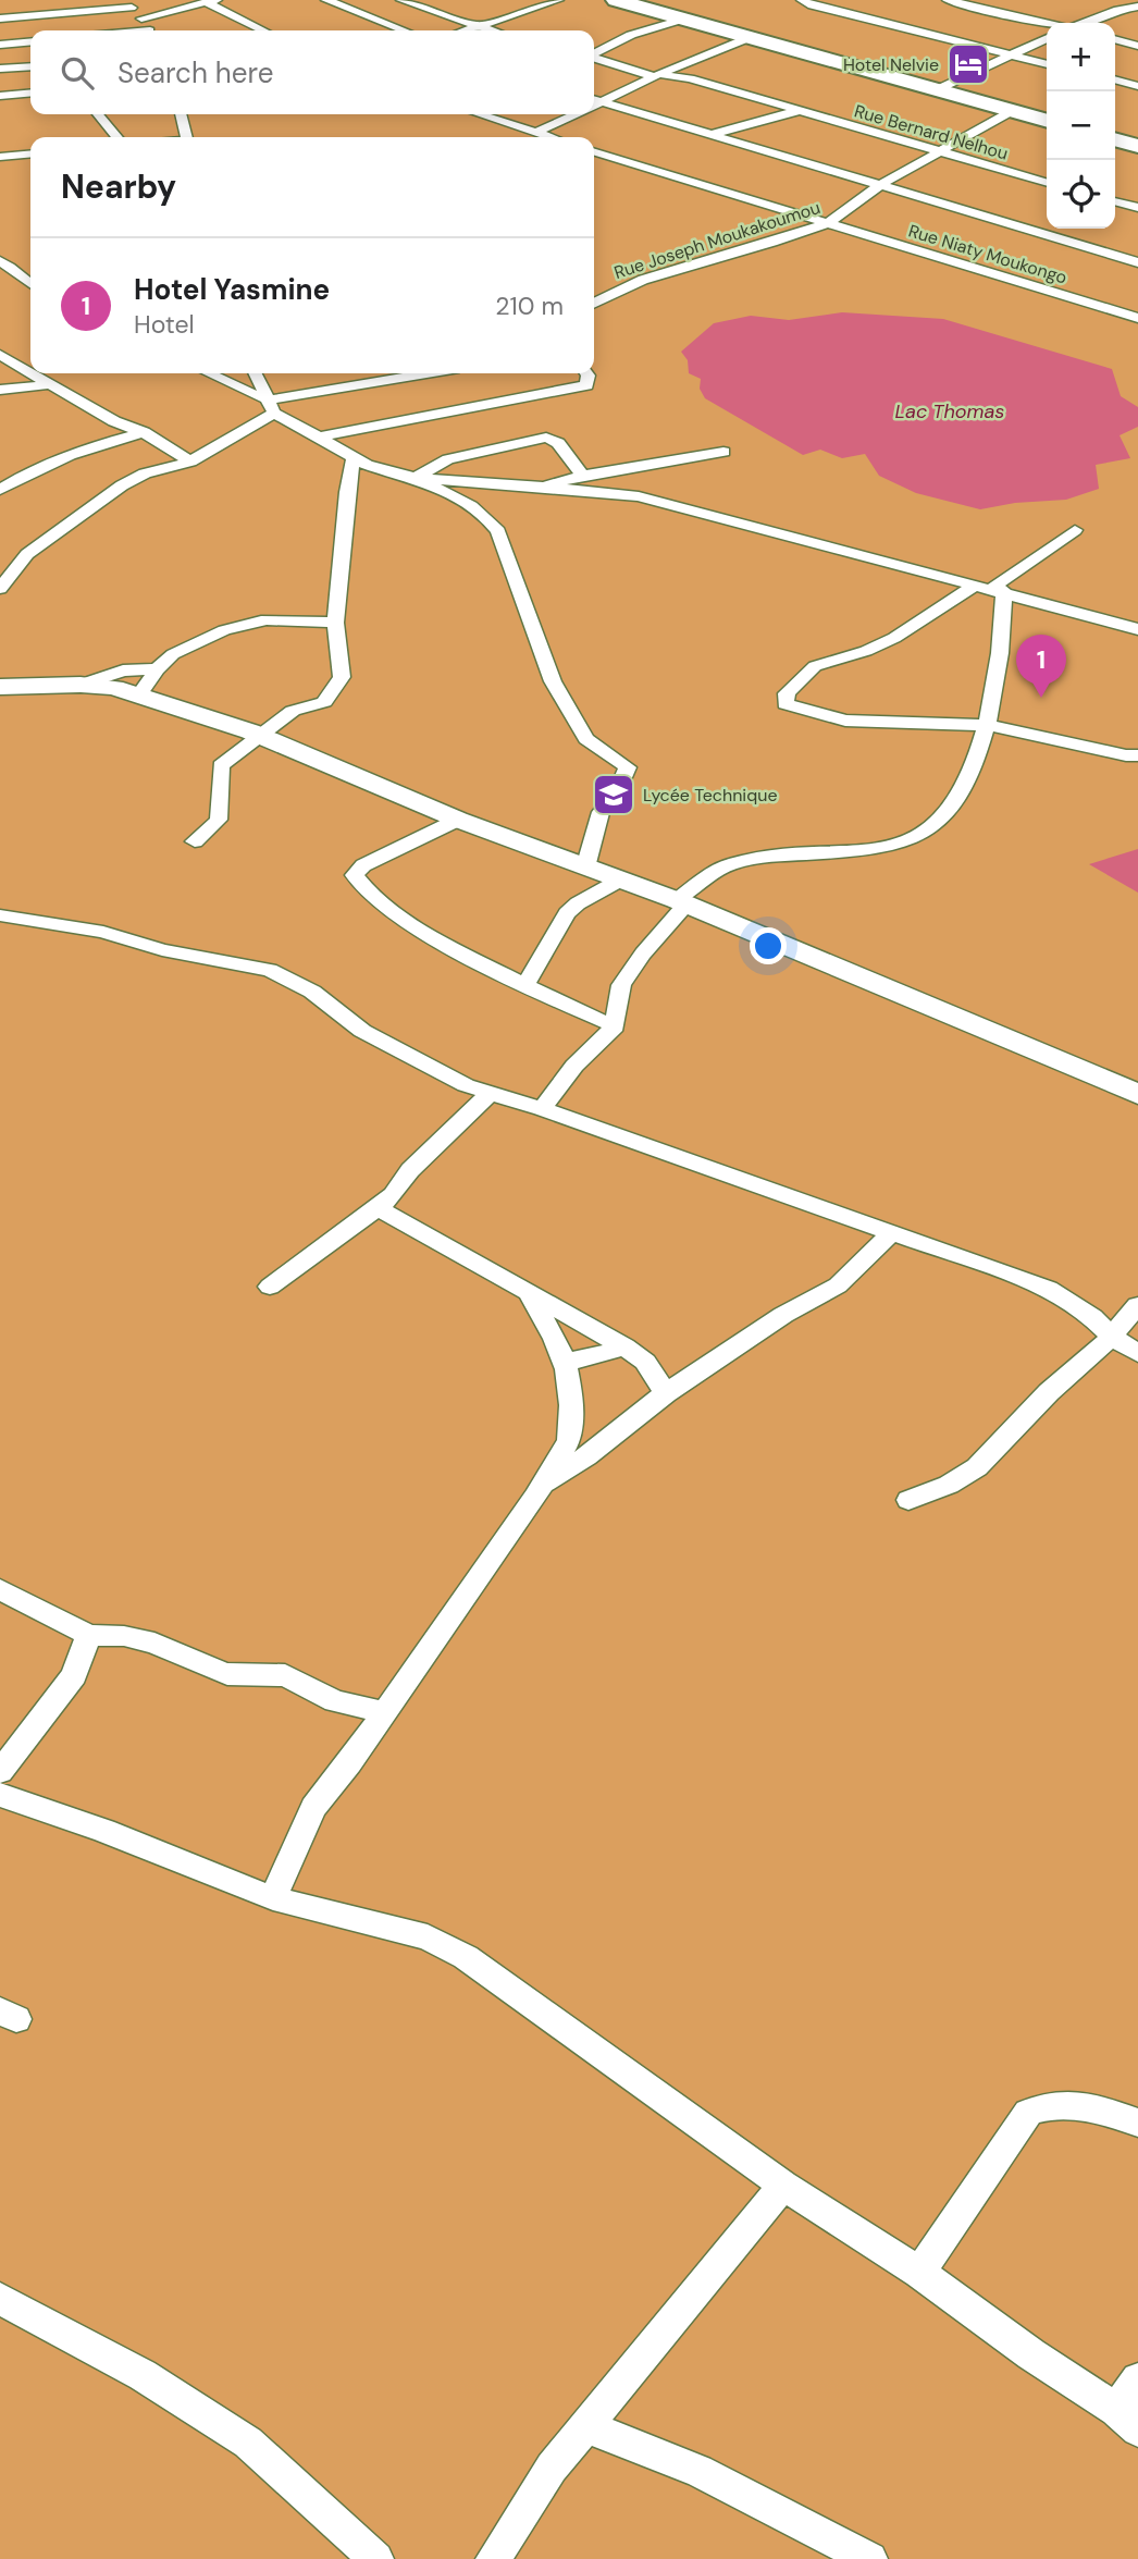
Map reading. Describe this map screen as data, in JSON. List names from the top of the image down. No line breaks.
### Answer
{"streets":{"street":["Rue Bernard Nelhou","Rue Joseph Moukakoumou","Rue Niaty Moukongo"]},"crossings":[["Rue Bernard Nelhou","Rue Joseph Moukakoumou"],["Rue Joseph Moukakoumou","Rue Niaty Moukongo"]],"water":["Lac Thomas"],"places":{"hotel":["Hotel Nelvie"],"school or university":["Lycée Technique"]},"page":{"map_buttons":["+","−"],"search":"Search here","heading":"Nearby","list":[{"mark":"1","name":"Hotel Yasmine","note":"Hotel","value":"210 m"}],"pins":"1"}}
